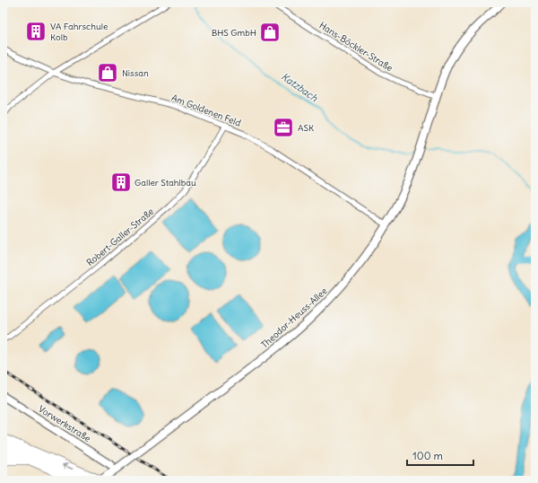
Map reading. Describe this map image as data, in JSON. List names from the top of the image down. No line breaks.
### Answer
{"streets":{"main road":["Theodor-Heuss-Allee","Vorwerkstraße"],"street":["Hans-Böckler-Straße","Am Goldenen Feld","Robert-Galler-Straße"]},"crossings":[["Hans-Böckler-Straße","Theodor-Heuss-Allee"],["Am Goldenen Feld","Robert-Galler-Straße"],["Am Goldenen Feld","Theodor-Heuss-Allee"],["Theodor-Heuss-Allee","Vorwerkstraße"]],"water":["Katzbach"],"places":{"building":["VA Fahrschule Kolb","Galler Stahlbau"],"shop":["BHS GmbH","Nissan"],"office":["ASK"]},"scale_bar":"100 m"}
